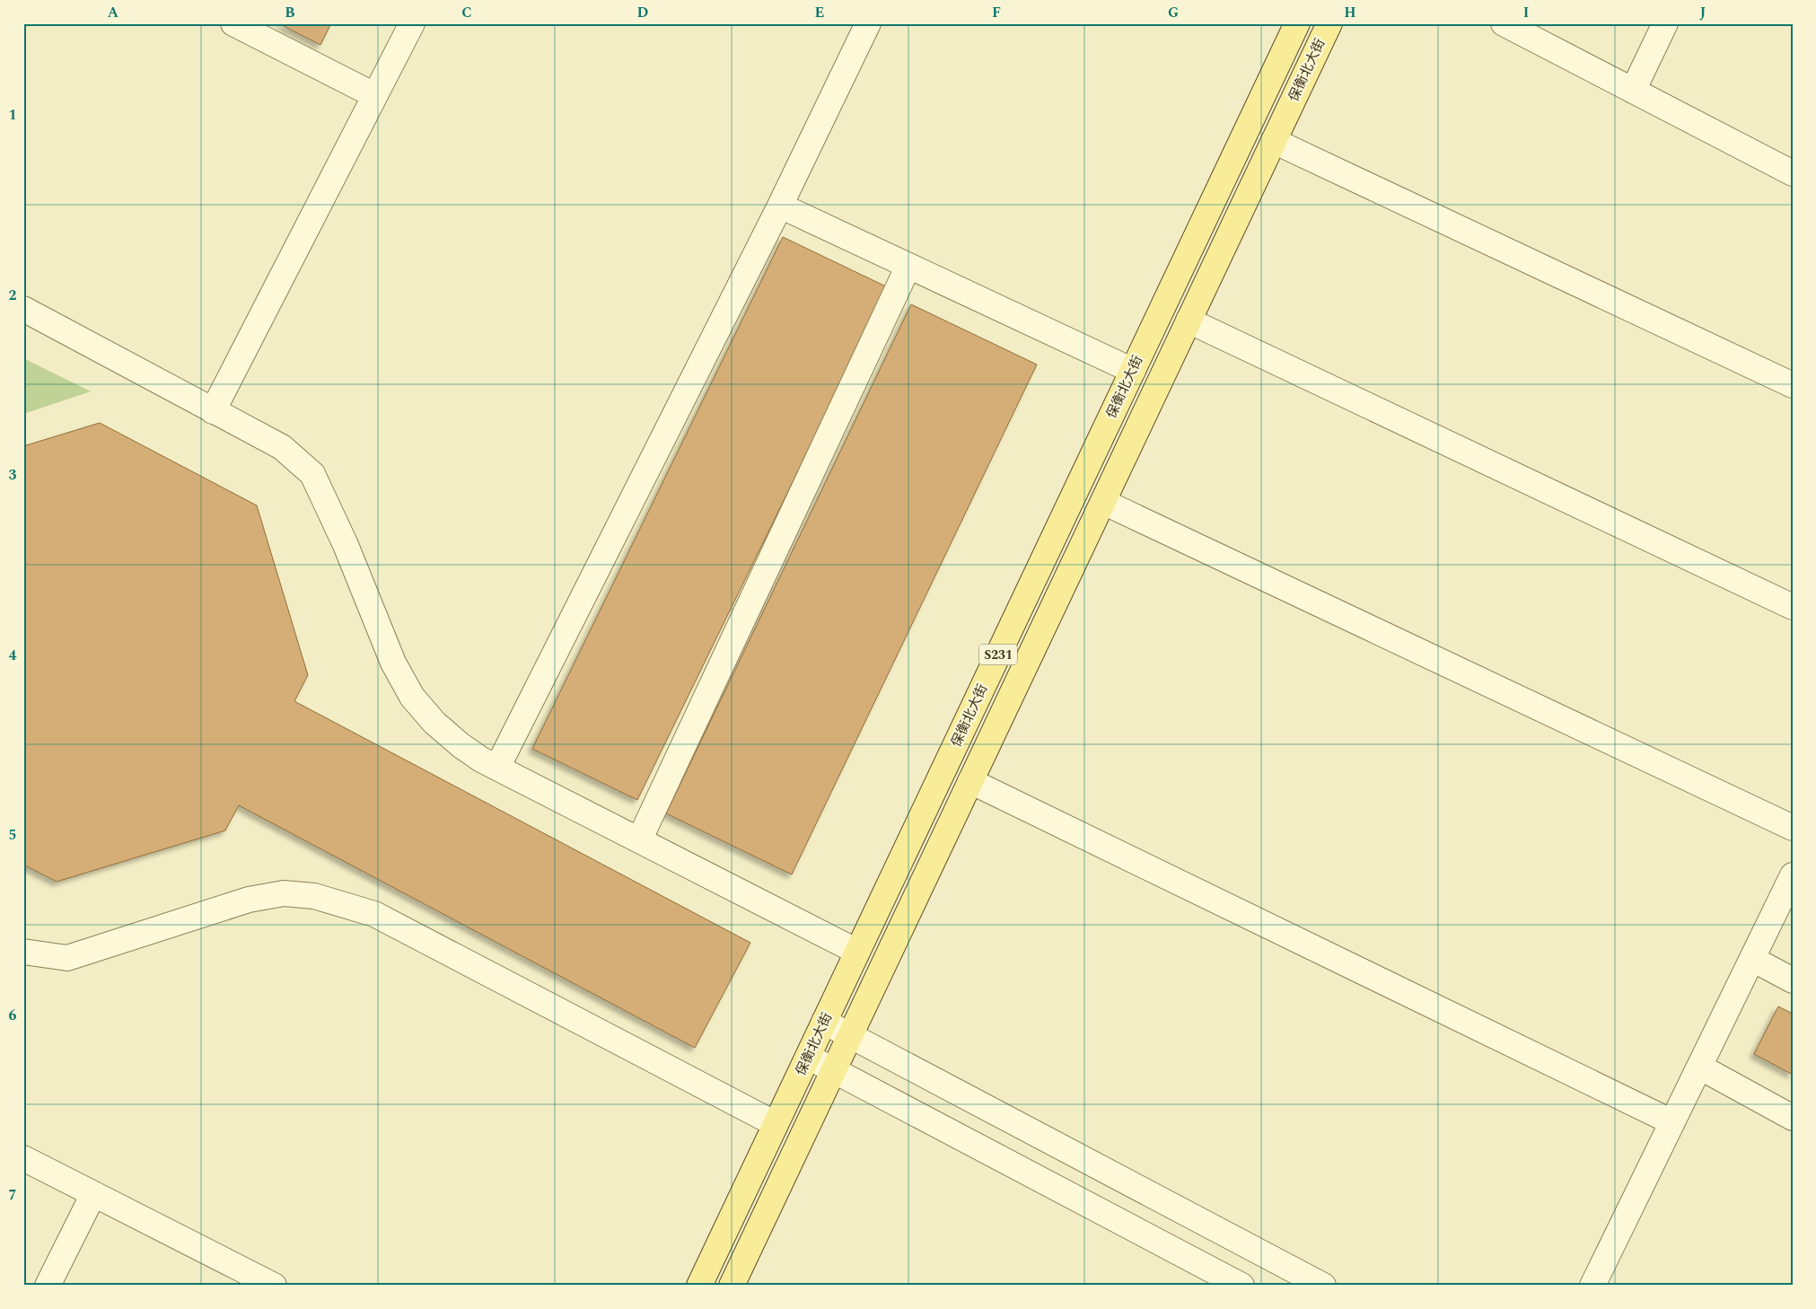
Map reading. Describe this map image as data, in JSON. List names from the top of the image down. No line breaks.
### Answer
{"streets":{"main road":["保衡北大街","S231"]},"grid":{"columns":["A","B","C","D","E","F","G","H","I","J"],"rows":["1","2","3","4","5","6","7"]}}
